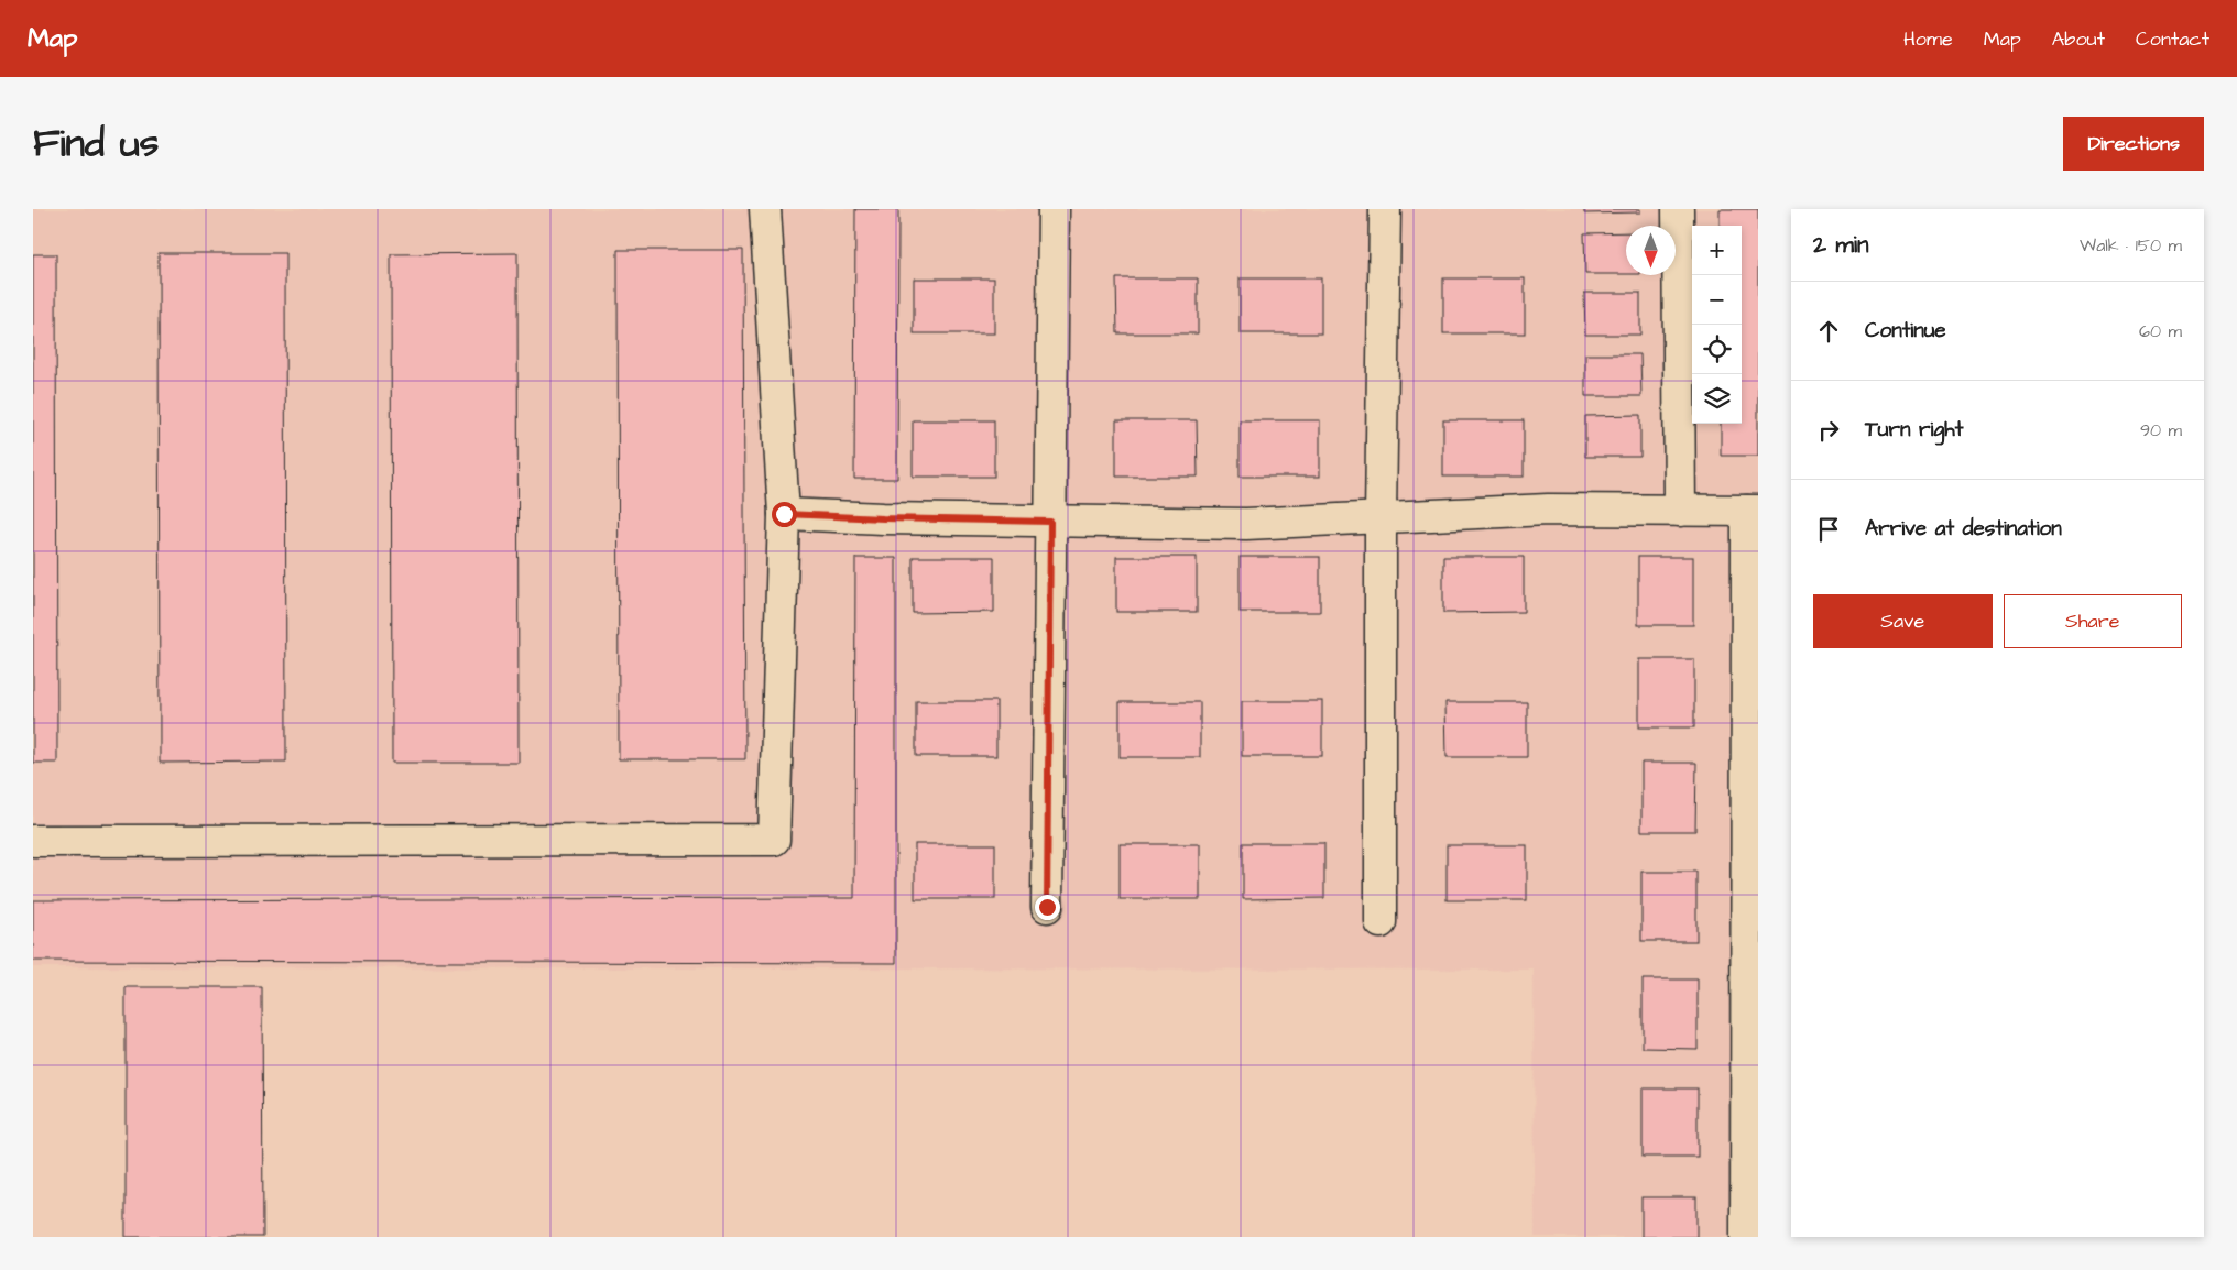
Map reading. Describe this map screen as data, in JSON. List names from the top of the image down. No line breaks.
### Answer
{"north":"bottom","page":{"header":"Map","nav":["Home","Map","About","Contact"],"title":"Find us","buttons":["Directions",["Save","Share"]],"heading":["2 min","Walk · 150 m"],"map_buttons":["+","−"],"list":[["Continue","60 m"],["Turn right","90 m"],"Arrive at destination"]}}
